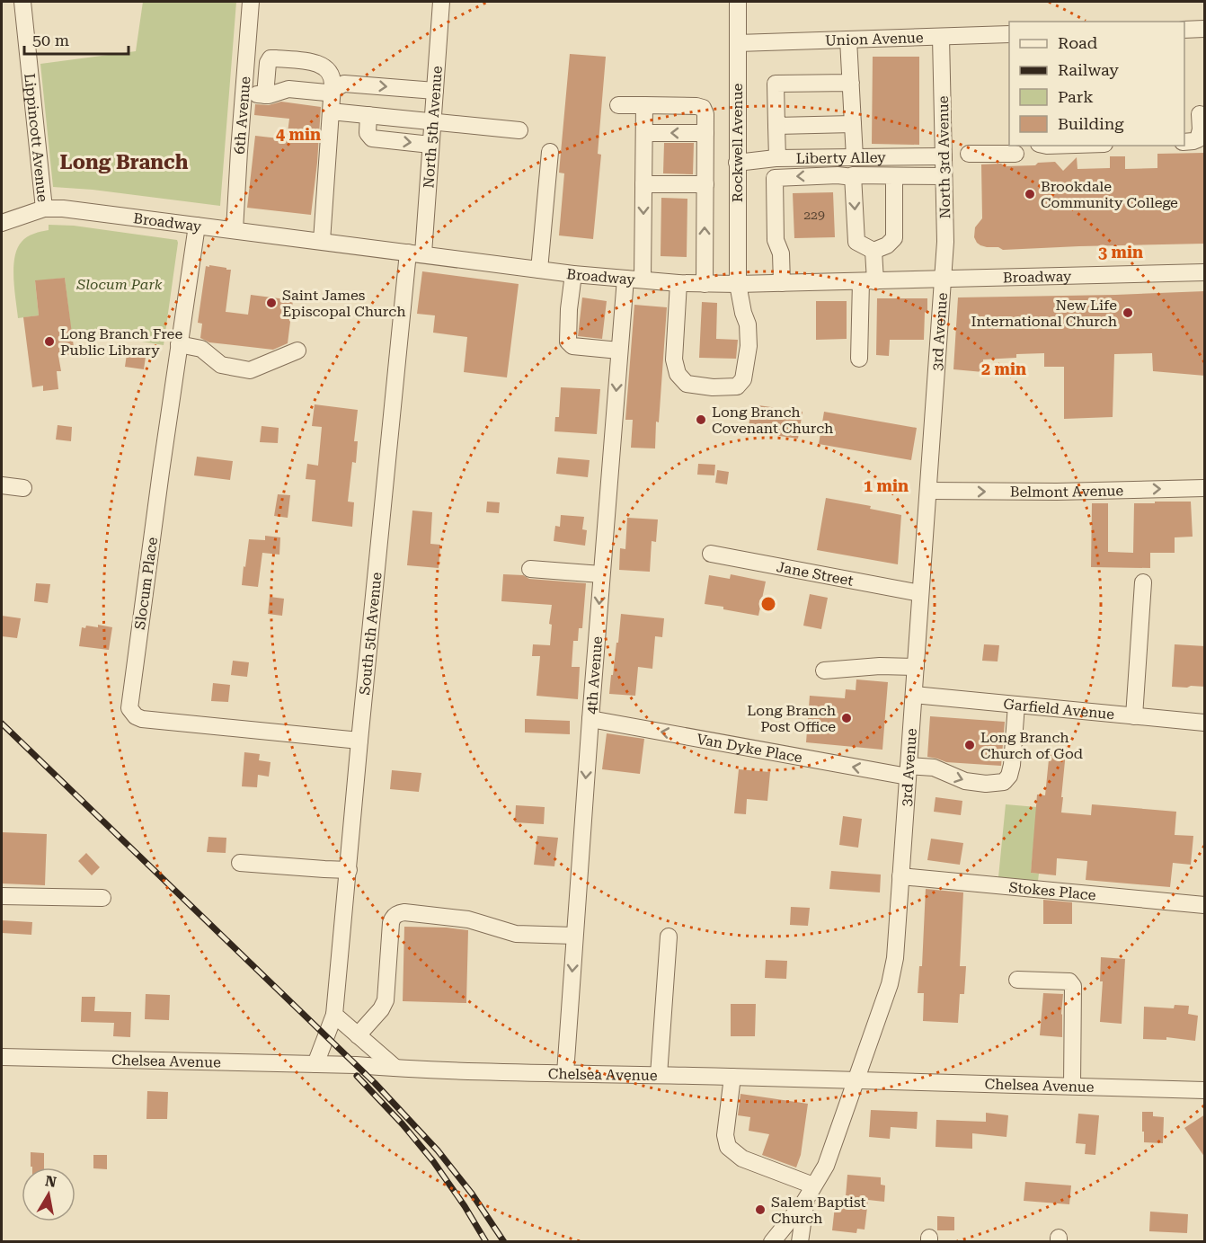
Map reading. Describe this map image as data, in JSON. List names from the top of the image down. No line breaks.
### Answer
{"streets":{"street":["Union Avenue","6th Avenue","North 5th Avenue","Lippincott Avenue","Rockwell Avenue","Liberty Alley","North 3rd Avenue","Broadway","3rd Avenue","Belmont Avenue","Jane Street","Slocum Place","South 5th Avenue","4th Avenue","Garfield Avenue","Van Dyke Place","Stokes Place","Chelsea Avenue"]},"crossings":[["Union Avenue","Rockwell Avenue"],["Union Avenue","North 3rd Avenue"],["6th Avenue","Broadway"],["North 5th Avenue","Broadway"],["North 5th Avenue","South 5th Avenue"],["Lippincott Avenue","Broadway"],["Rockwell Avenue","Liberty Alley"],["Rockwell Avenue","Broadway"],["Liberty Alley","North 3rd Avenue"],["North 3rd Avenue","Broadway"],["North 3rd Avenue","3rd Avenue"],["Broadway","3rd Avenue"],["Broadway","Slocum Place"],["Broadway","South 5th Avenue"],["Broadway","4th Avenue"],["3rd Avenue","Belmont Avenue"],["3rd Avenue","Jane Street"],["3rd Avenue","Garfield Avenue"],["3rd Avenue","Van Dyke Place"],["3rd Avenue","Stokes Place"],["3rd Avenue","Chelsea Avenue"],["Slocum Place","South 5th Avenue"],["South 5th Avenue","Chelsea Avenue"],["4th Avenue","Van Dyke Place"],["4th Avenue","Chelsea Avenue"],["Garfield Avenue","Van Dyke Place"]],"one_way":["Belmont Avenue","4th Avenue"],"districts":["Long Branch"],"parks":["Slocum Park"],"places":["Brookdale Community College","Saint James Episcopal Church","New Life International Church","Long Branch Free Public Library","Long Branch Covenant Church","Long Branch Post Office","Long Branch Church of God","Salem Baptist Church"],"house_numbers":["229"],"legend":["Road","Railway","Park","Building"],"scale_bar":"50 m","north":"top","rings":["4 min","3 min","2 min","1 min"]}
